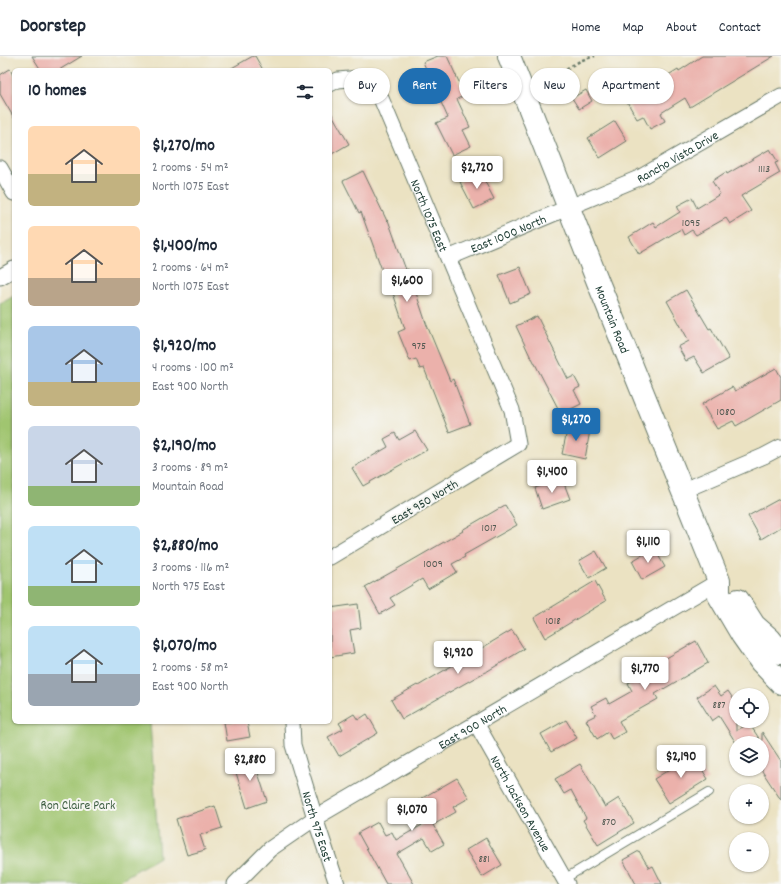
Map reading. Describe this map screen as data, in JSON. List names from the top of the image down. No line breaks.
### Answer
{"streets":{"street":["Rancho Vista Drive","North 1075 East","East 1000 North","Mountain Road","East 950 North","East 900 North","North Jackson Avenue","North 975 East"]},"crossings":[["Rancho Vista Drive","East 1000 North"],["Rancho Vista Drive","Mountain Road"],["North 1075 East","East 1000 North"],["North 1075 East","East 950 North"],["East 1000 North","Mountain Road"],["Mountain Road","East 900 North"],["East 900 North","North Jackson Avenue"],["East 900 North","North 975 East"]],"parks":["Ron Claire Park"],"house_numbers":["1113","1095","975","1080","1017","1009","1018","887","870","881"],"page":{"header":"Doorstep","nav":["Home","Map","About","Contact"],"chip":["Buy","Rent","Filters","New","Apartment"],"heading":"10 homes","list":[{"name":"$1,270/mo","note":"2 rooms · 54 m² · North 1075 East"},{"name":"$1,400/mo","note":"2 rooms · 64 m² · North 1075 East"},{"name":"$1,920/mo","note":"4 rooms · 100 m² · East 900 North"},{"name":"$2,190/mo","note":"3 rooms · 89 m² · Mountain Road"},{"name":"$2,880/mo","note":"3 rooms · 116 m² · North 975 East"},{"name":"$1,070/mo","note":"2 rooms · 58 m² · East 900 North"}],"price":["$2,720","$1,600","$1,270","$1,400","$1,110","$1,920","$1,770","$2,190","$2,880","$1,070"],"map_buttons":["+","−"]}}
